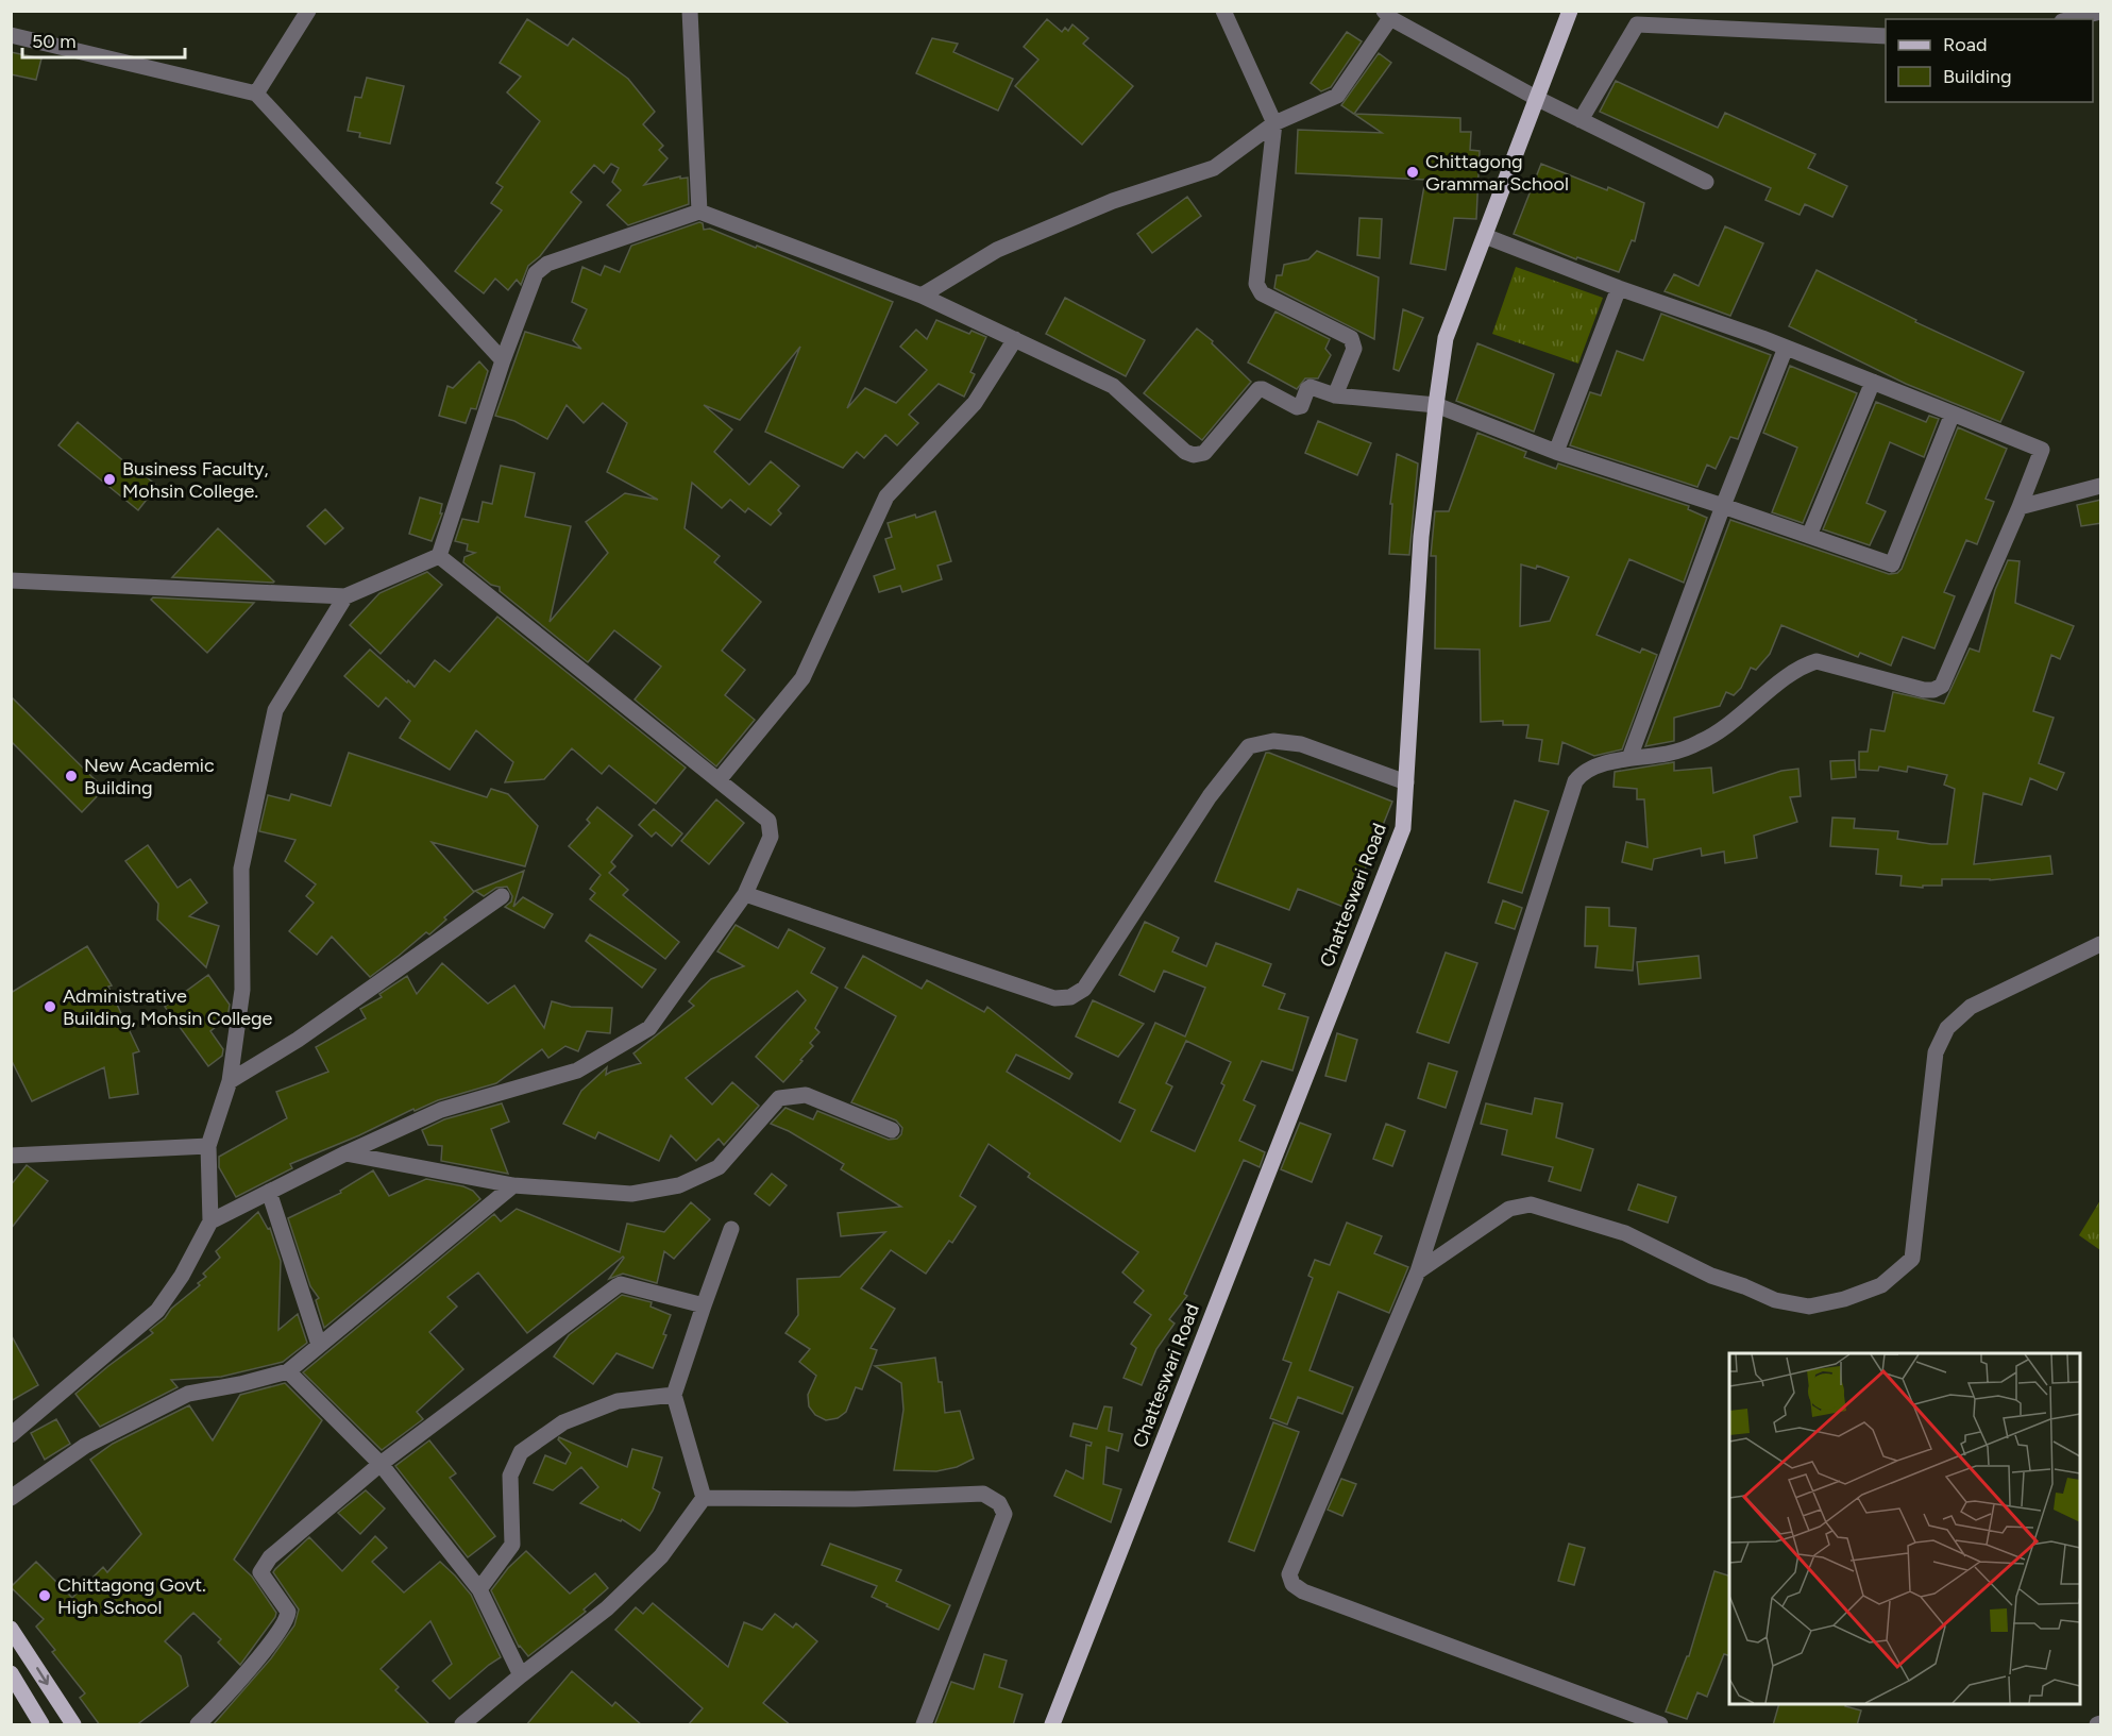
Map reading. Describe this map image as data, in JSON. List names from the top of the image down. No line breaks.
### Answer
{"streets":{"main road":["Chatteswari Road"]},"places":["Chittagong Grammar School","Business Faculty, Mohsin College.","New Academic Building","Administrative Building, Mohsin College","Chittagong Govt. High School"],"legend":["Road","Building"],"scale_bar":"50 m"}
